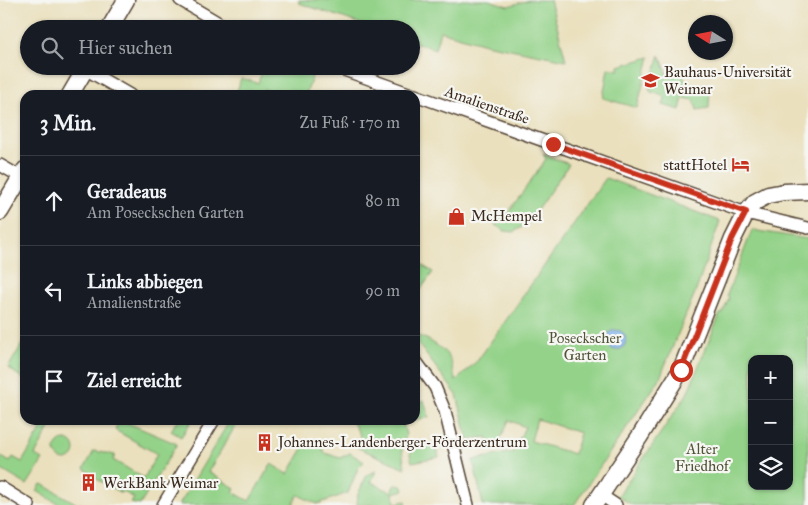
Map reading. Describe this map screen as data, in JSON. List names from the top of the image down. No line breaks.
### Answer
{"streets":{"street":["Amalienstraße"]},"parks":["Poseckscher Garten","Alter Friedhof"],"places":{"school or university":["Bauhaus-Universität Weimar"],"hotel":["stattHotel"],"shop":["McHempel"],"building":["Johannes-Landenberger-Förderzentrum","WerkBank Weimar"]},"north":"left","page":{"search":"Hier suchen","heading":["3 Min.","Zu Fuß · 170 m"],"list":[["Geradeaus","Am Poseckschen Garten","80 m"],["Links abbiegen","Amalienstraße","90 m"],"Ziel erreicht"],"map_buttons":["+","−"]}}
